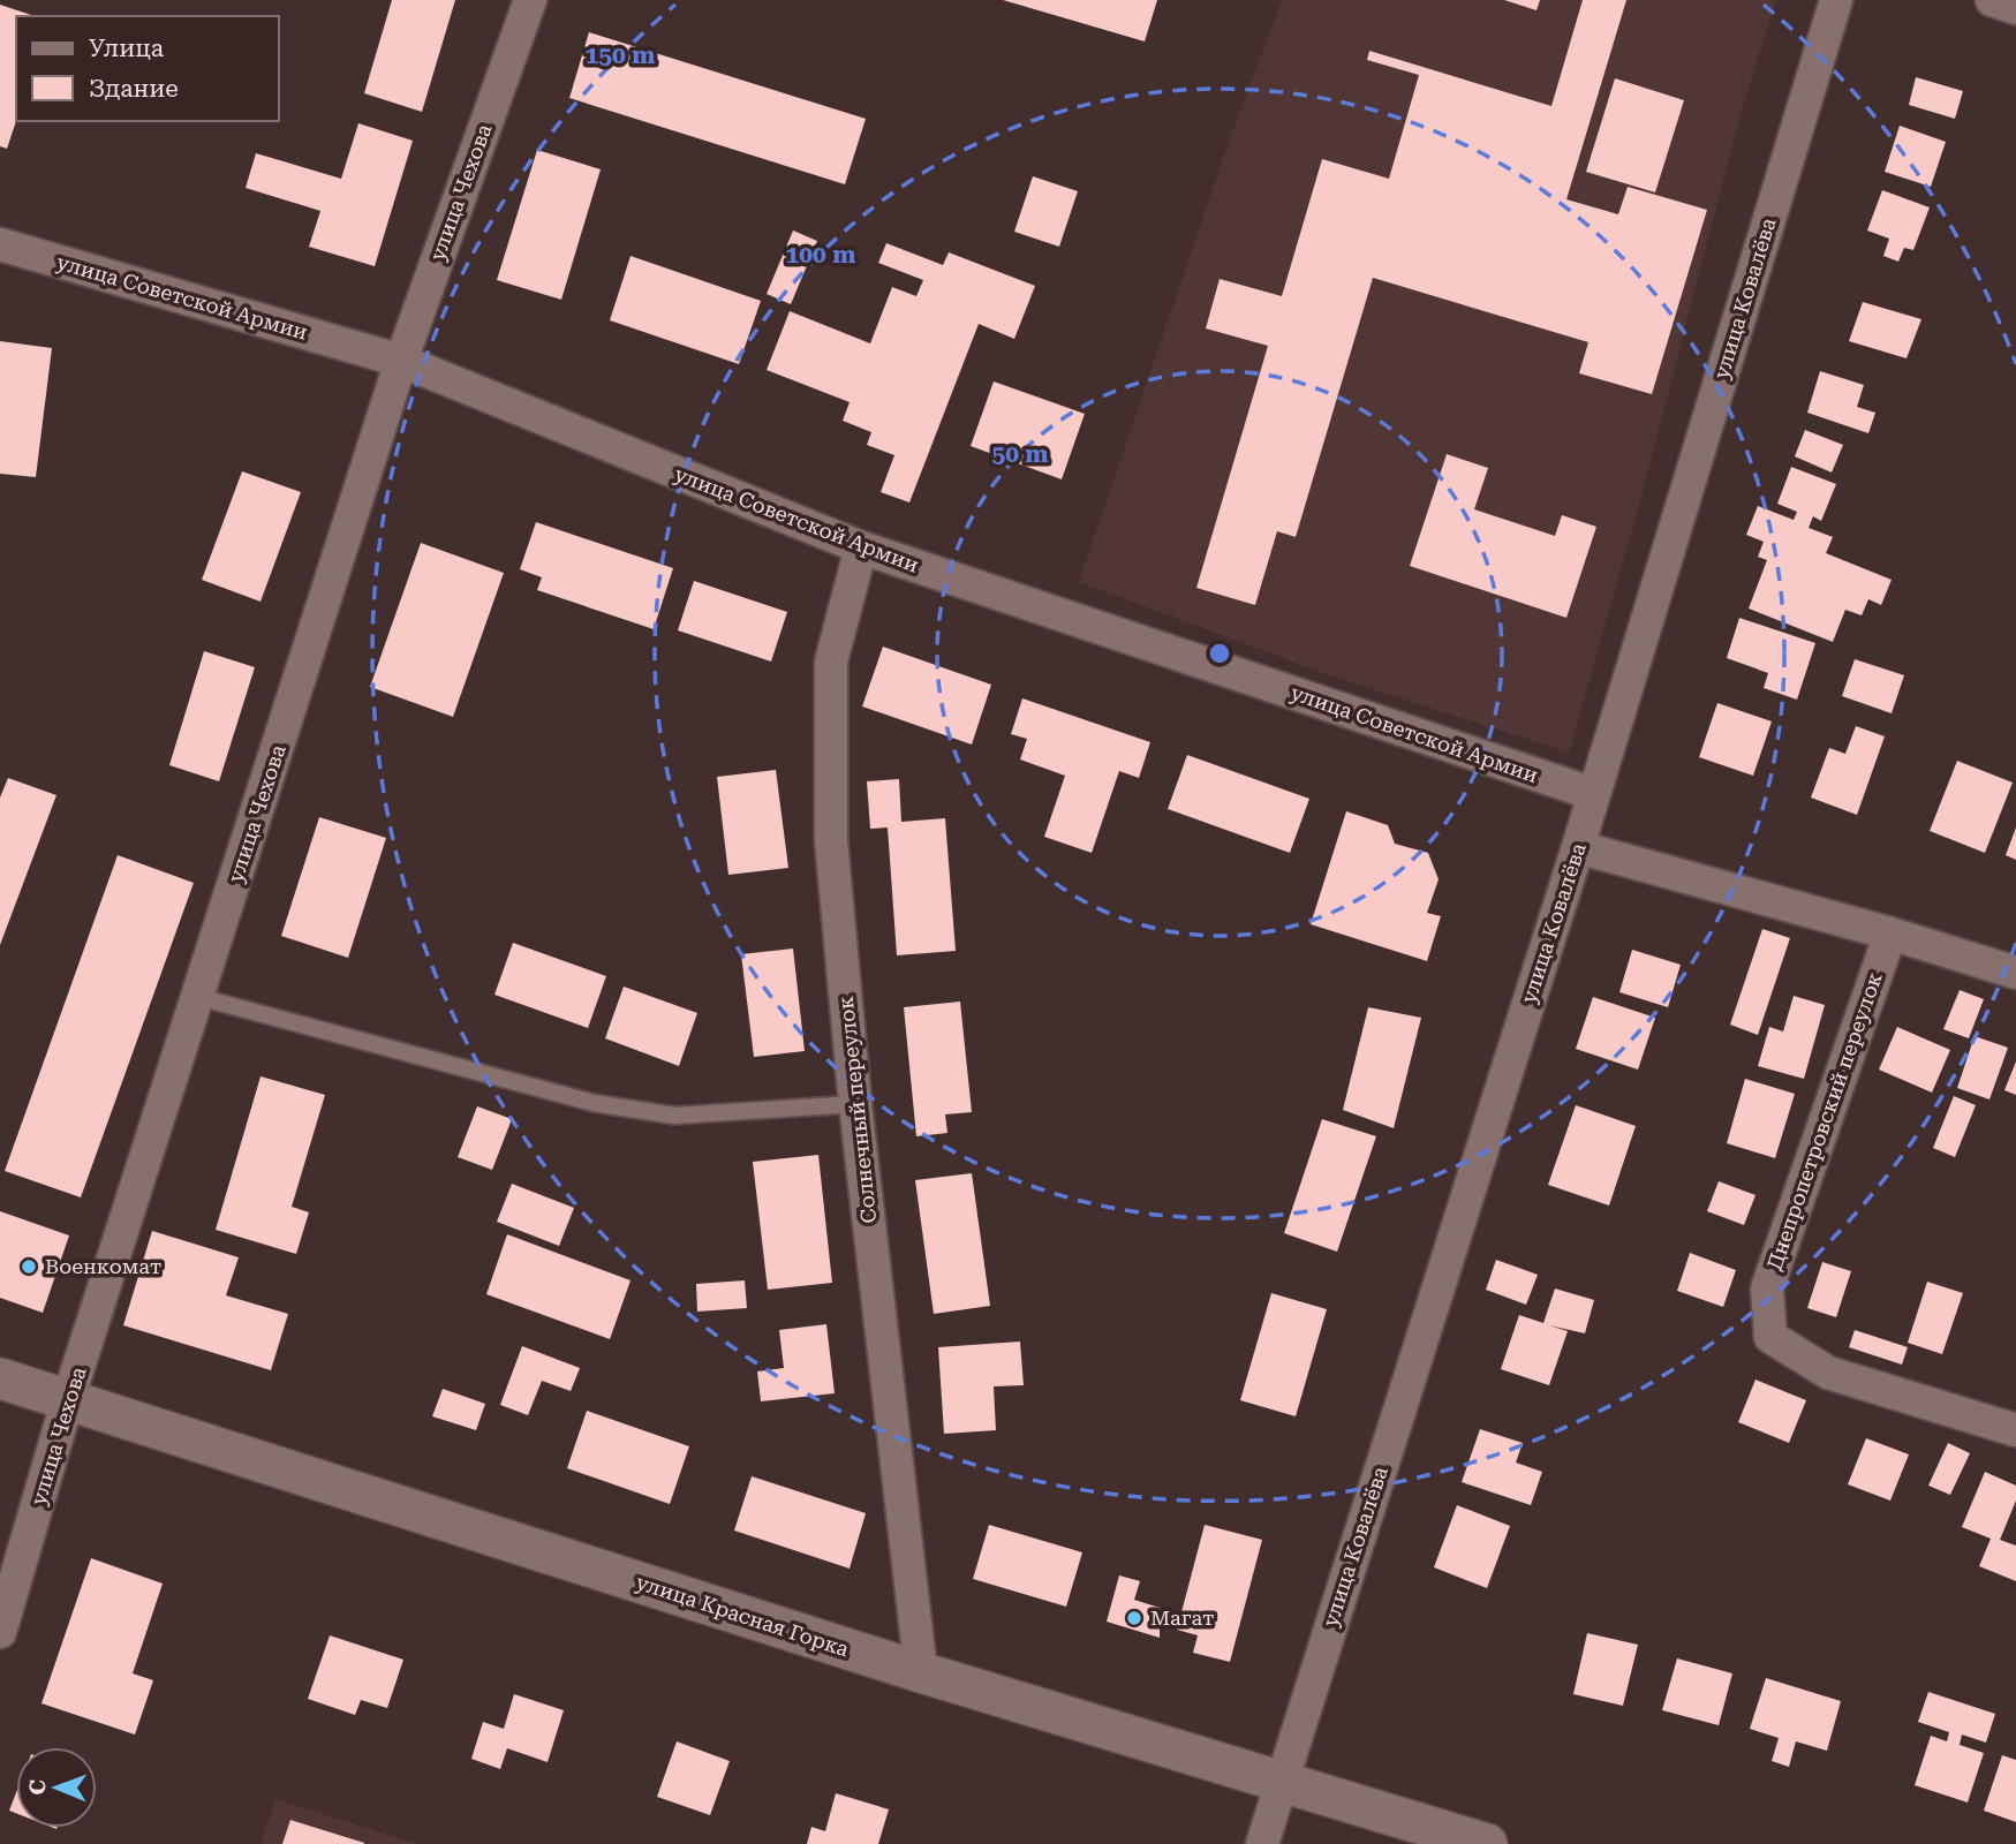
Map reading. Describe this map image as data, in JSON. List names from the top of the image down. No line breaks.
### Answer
{"streets":{"street":["улица Чехова","улица Советской Армии","улица Ковалёва","Солнечный переулок","Днепропетровский переулок","улица Красная Горка"]},"crossings":[["улица Чехова","улица Советской Армии"],["улица Чехова","улица Красная Горка"],["улица Советской Армии","улица Ковалёва"],["улица Советской Армии","Солнечный переулок"],["улица Ковалёва","улица Красная Горка"],["Солнечный переулок","улица Красная Горка"]],"places":["Военкомат","Магат"],"legend":["Улица","Здание"],"north":"left","rings":["150 m","100 m","50 m"]}
